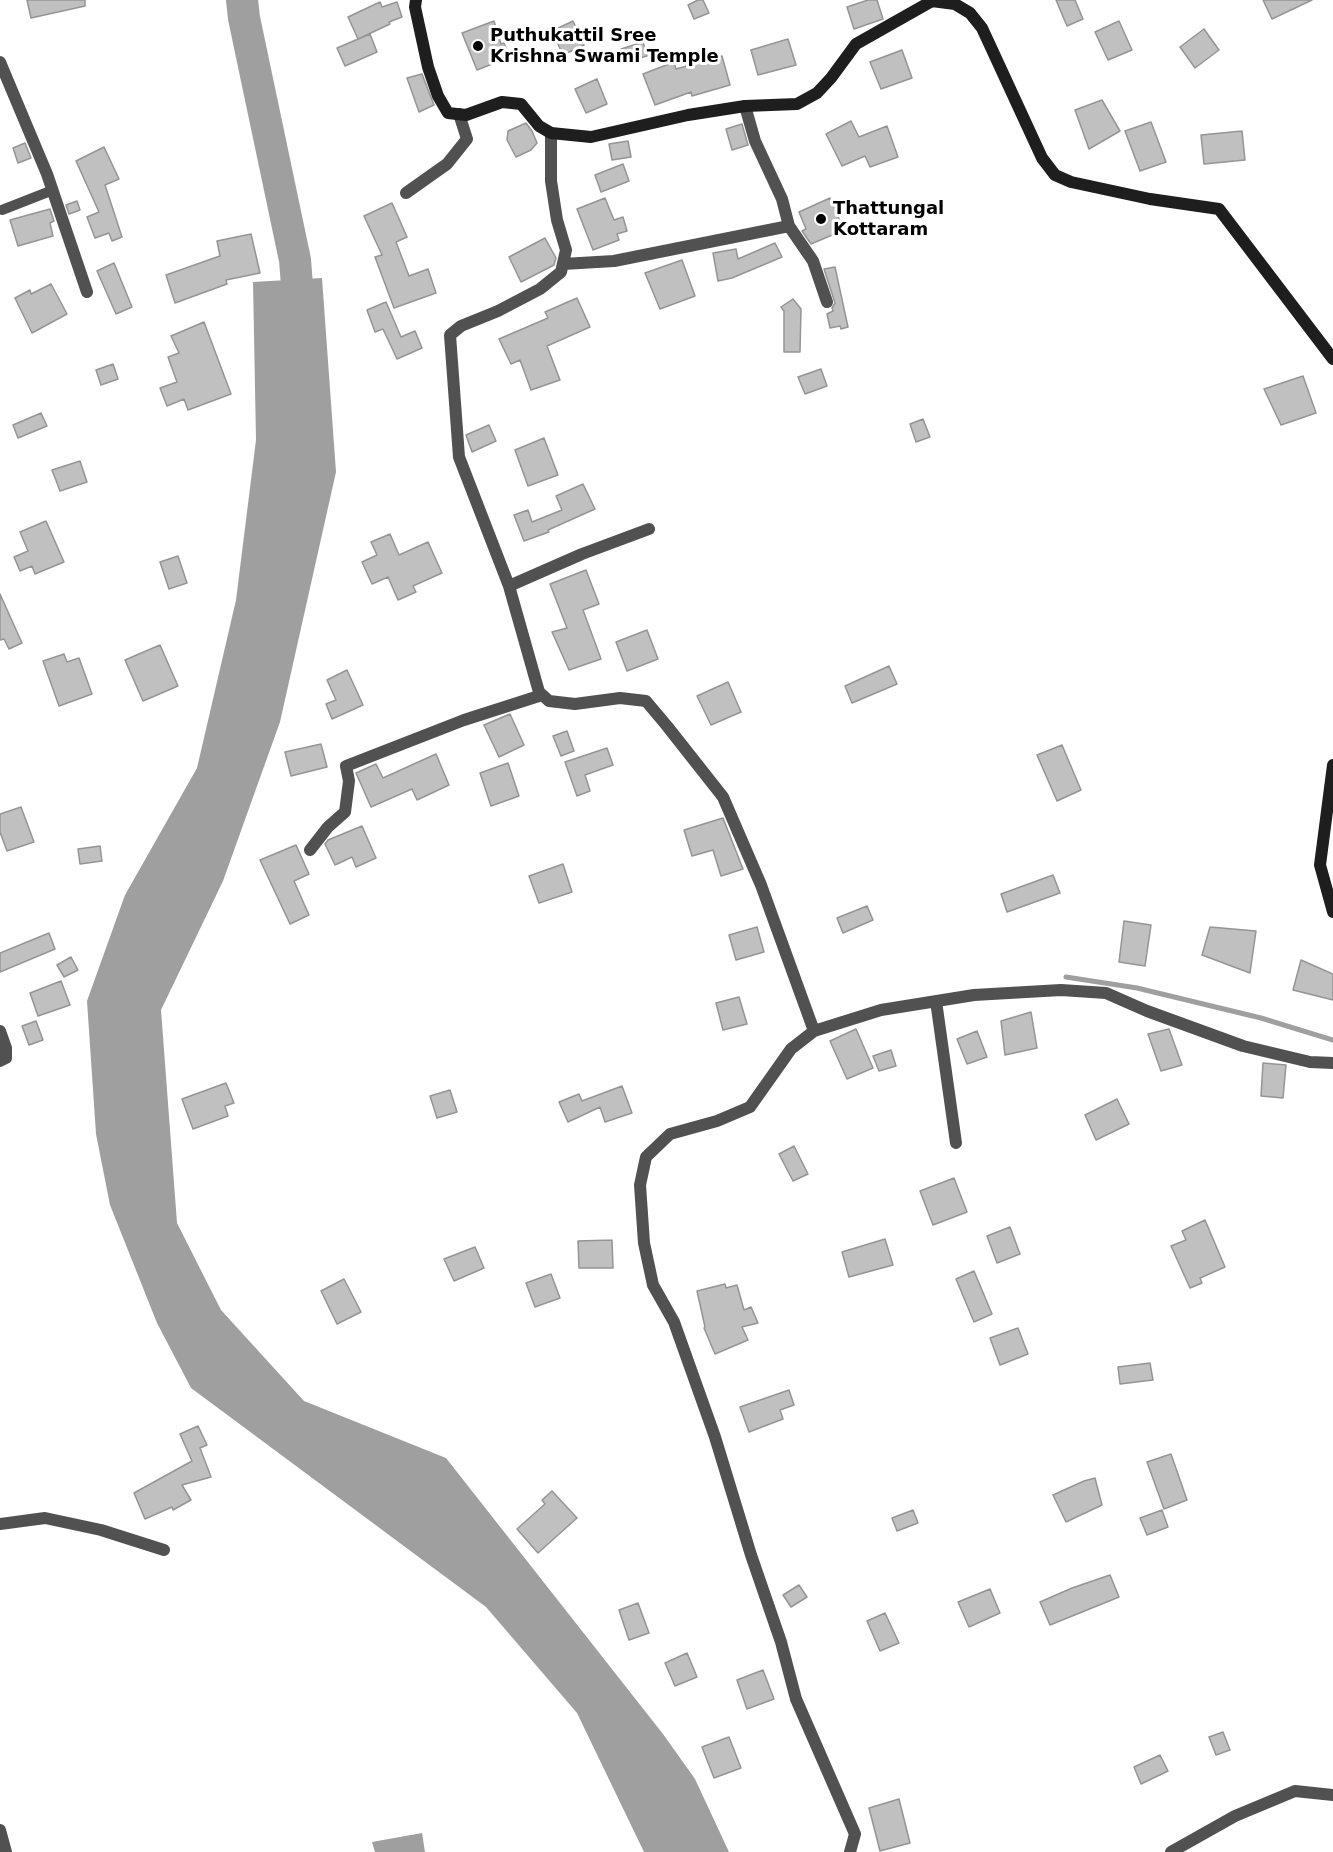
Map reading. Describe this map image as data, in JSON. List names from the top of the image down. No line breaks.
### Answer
{"places":["Puthukattil Sree Krishna Swami Temple","Thattungal Kottaram"]}
